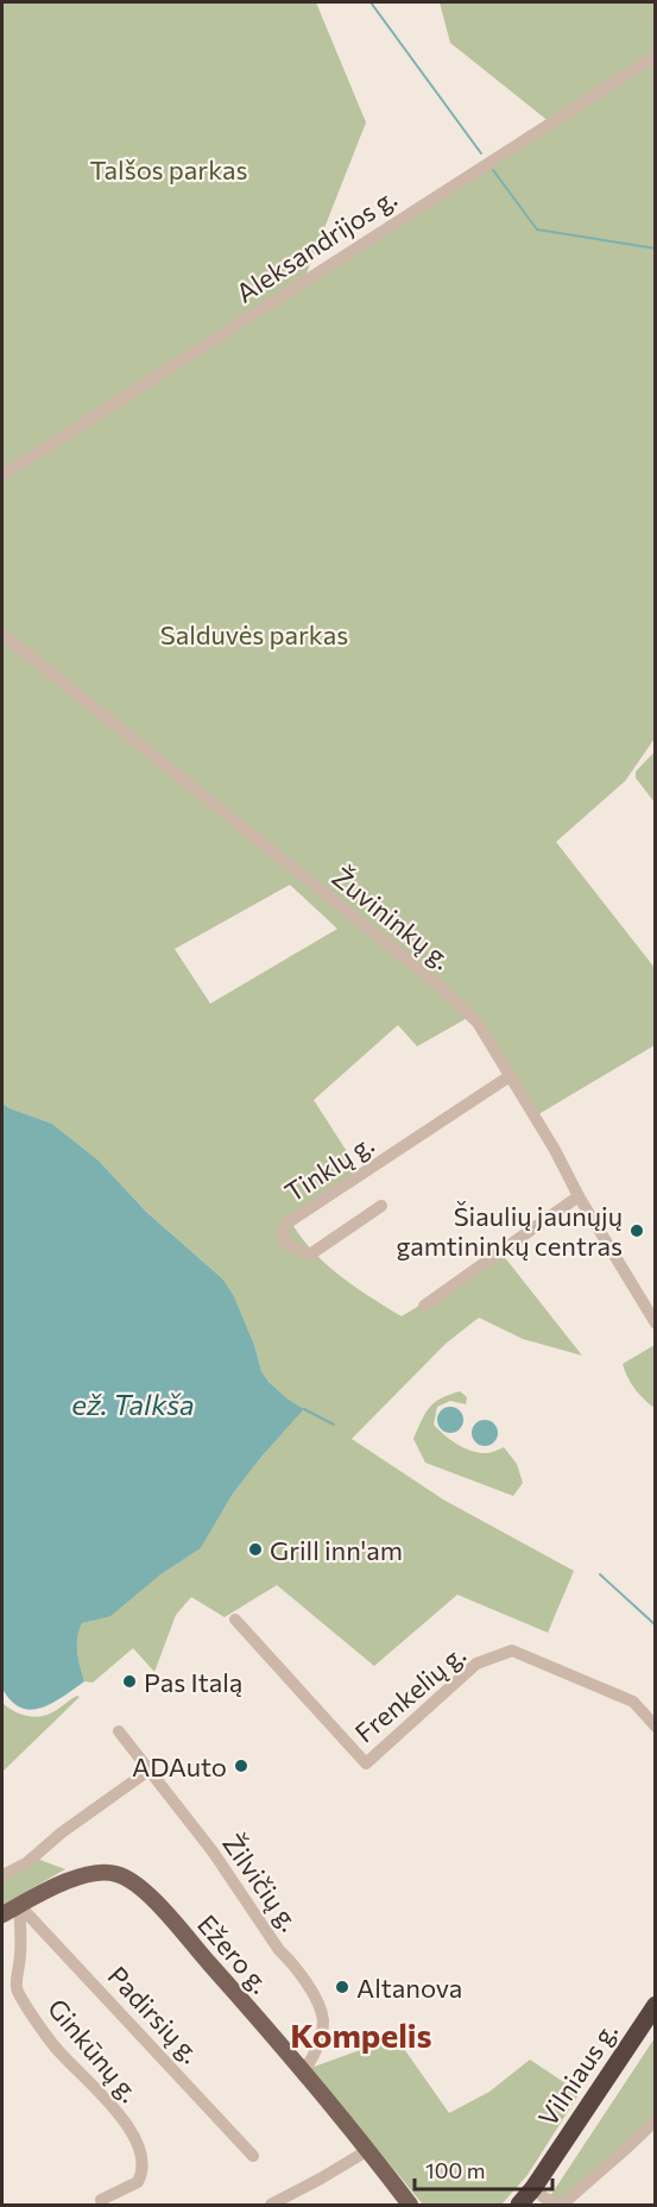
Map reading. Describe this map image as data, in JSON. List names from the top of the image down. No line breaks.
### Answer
{"streets":{"highway":["Vilniaus g."],"main road":["Ežero g."],"street":["Aleksandrijos g.","Žuvininkų g.","Tinklų g.","Frenkelių g.","Žilvičių g.","Padirsių g.","Ginkūnų g."]},"crossings":[["Žuvininkų g.","Tinklų g."],["Žilvičių g.","Ežero g."],["Ežero g.","Padirsių g."],["Ežero g.","Ginkūnų g."],["Padirsių g.","Ginkūnų g."]],"districts":["Kompelis"],"water":["ež. Talkša"],"parks":["Talšos parkas","Salduvės parkas"],"places":["Šiaulių jaunųjų gamtininkų centras","Grill inn'am","Pas Italą","ADAuto","Altanova"],"scale_bar":"100 m"}
